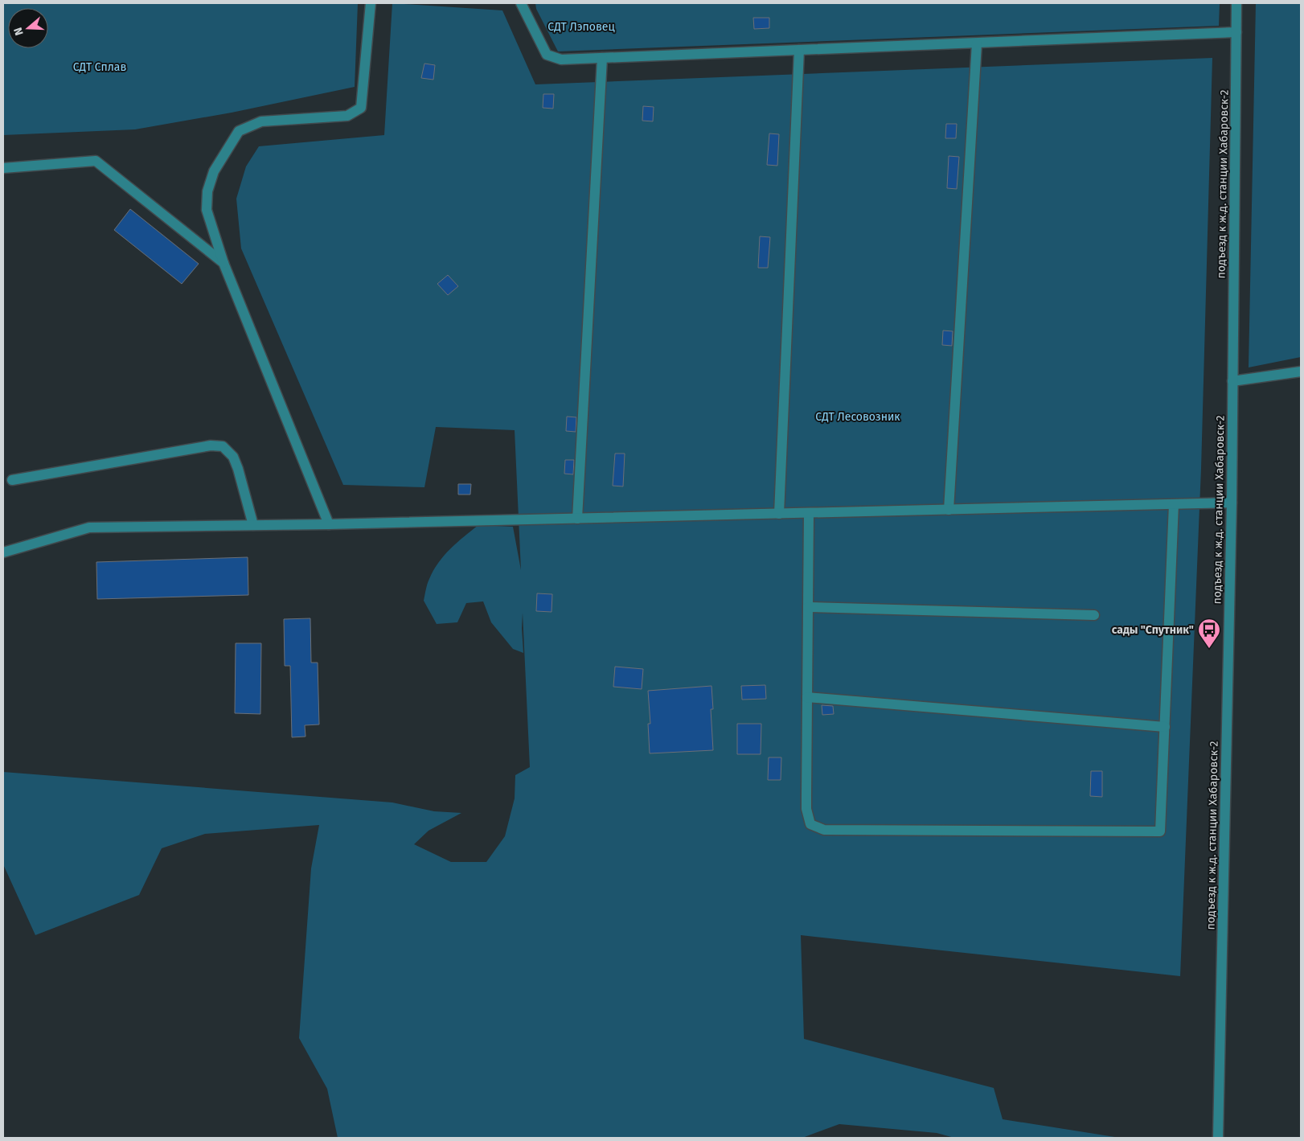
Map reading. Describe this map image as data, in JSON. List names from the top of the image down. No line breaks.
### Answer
{"streets":{"street":["подъезд к ж.д. станции Хабаровск-2"]},"parks":["СДТ Лэповец","СДТ Сплав","СДТ Лесовозник"],"places":{"bus stop":["сады \"Спутник\""]},"north":"left"}
